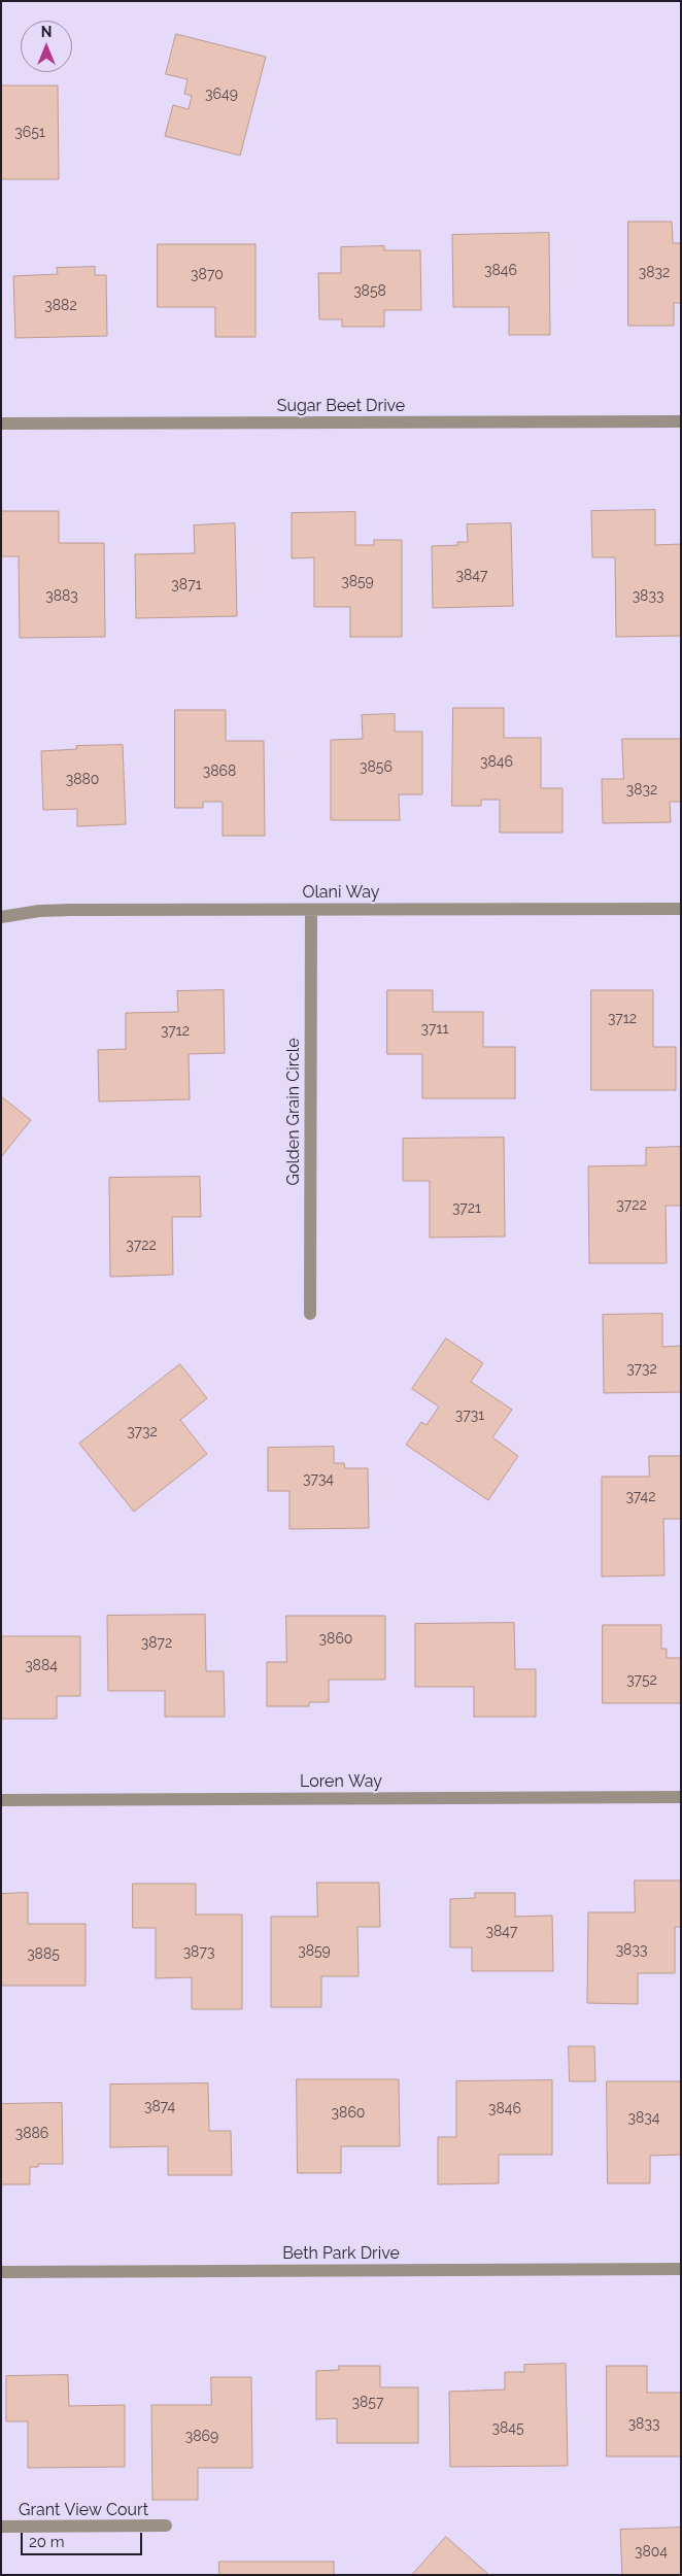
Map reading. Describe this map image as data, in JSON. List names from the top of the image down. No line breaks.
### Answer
{"streets":{"street":["Sugar Beet Drive","Olani Way","Golden Grain Circle","Loren Way","Beth Park Drive","Grant View Court"]},"crossings":[["Olani Way","Golden Grain Circle"]],"house_numbers":["3649","3651","3846","3832","3870","3858","3882","3847","3859","3871","3883","3833","3846","3856","3868","3880","3832","3712","3711","3712","3722","3721","3722","3732","3731","3732","3734","3742","3860","3872","3884","3752","3847","3833","3859","3873","3885","3874","3846","3860","3834","3886","3857","3833","3845","3869","3804"],"scale_bar":"20 m","north":"top"}
